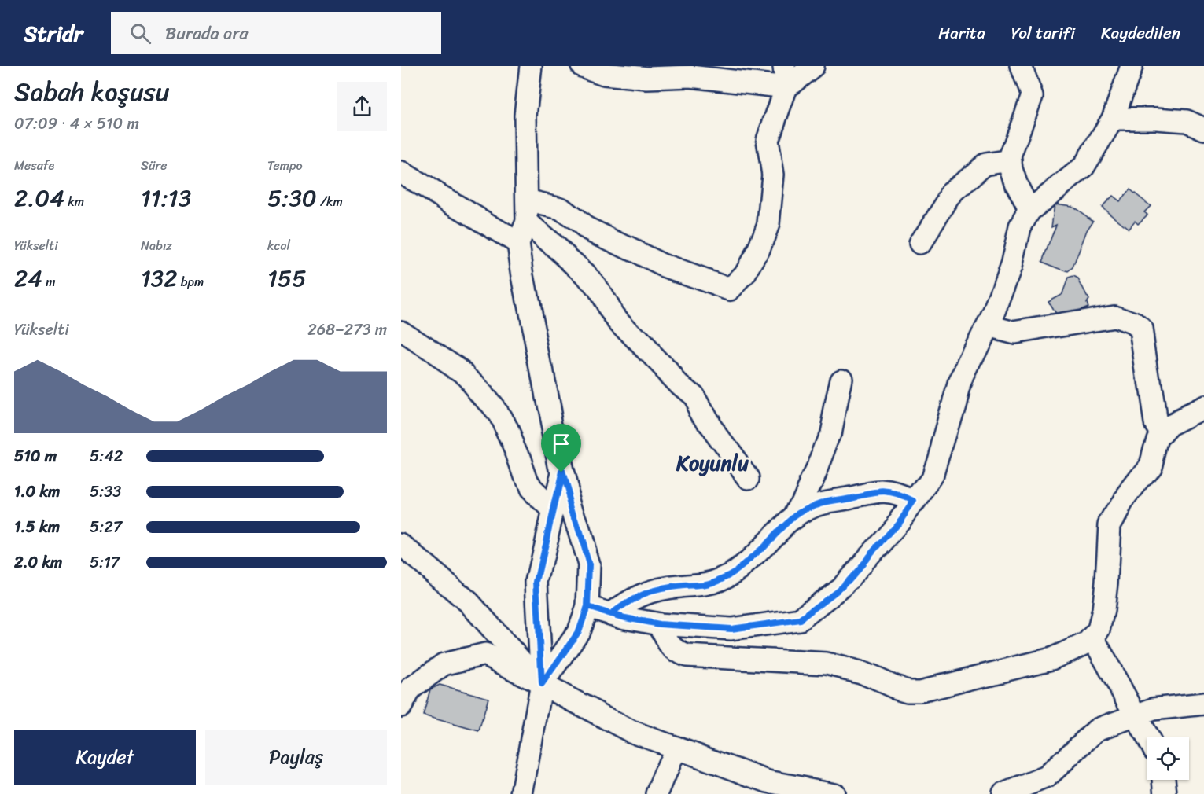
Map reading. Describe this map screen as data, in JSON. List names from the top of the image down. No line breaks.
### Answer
{"districts":["Koyunlu"],"page":{"header":"Stridr","search":"Burada ara","nav":["Harita","Yol tarifi","Kaydedilen"],"heading":["Sabah koşusu","07:09 · 4 × 510 m"],"stats":[["Mesafe","2.04 km"],["Süre","11:13"],["Tempo","5:30 /km"],["Yükselti","24 m"],["Nabız","132 bpm"],["kcal","155"]],"chart":["Yükselti","268–273 m"],"list":[{"name":"510 m","note":"5:42"},{"name":"1.0 km","note":"5:33"},{"name":"1.5 km","note":"5:27"},{"name":"2.0 km","note":"5:17"}],"buttons":["Kaydet","Paylaş"]}}
